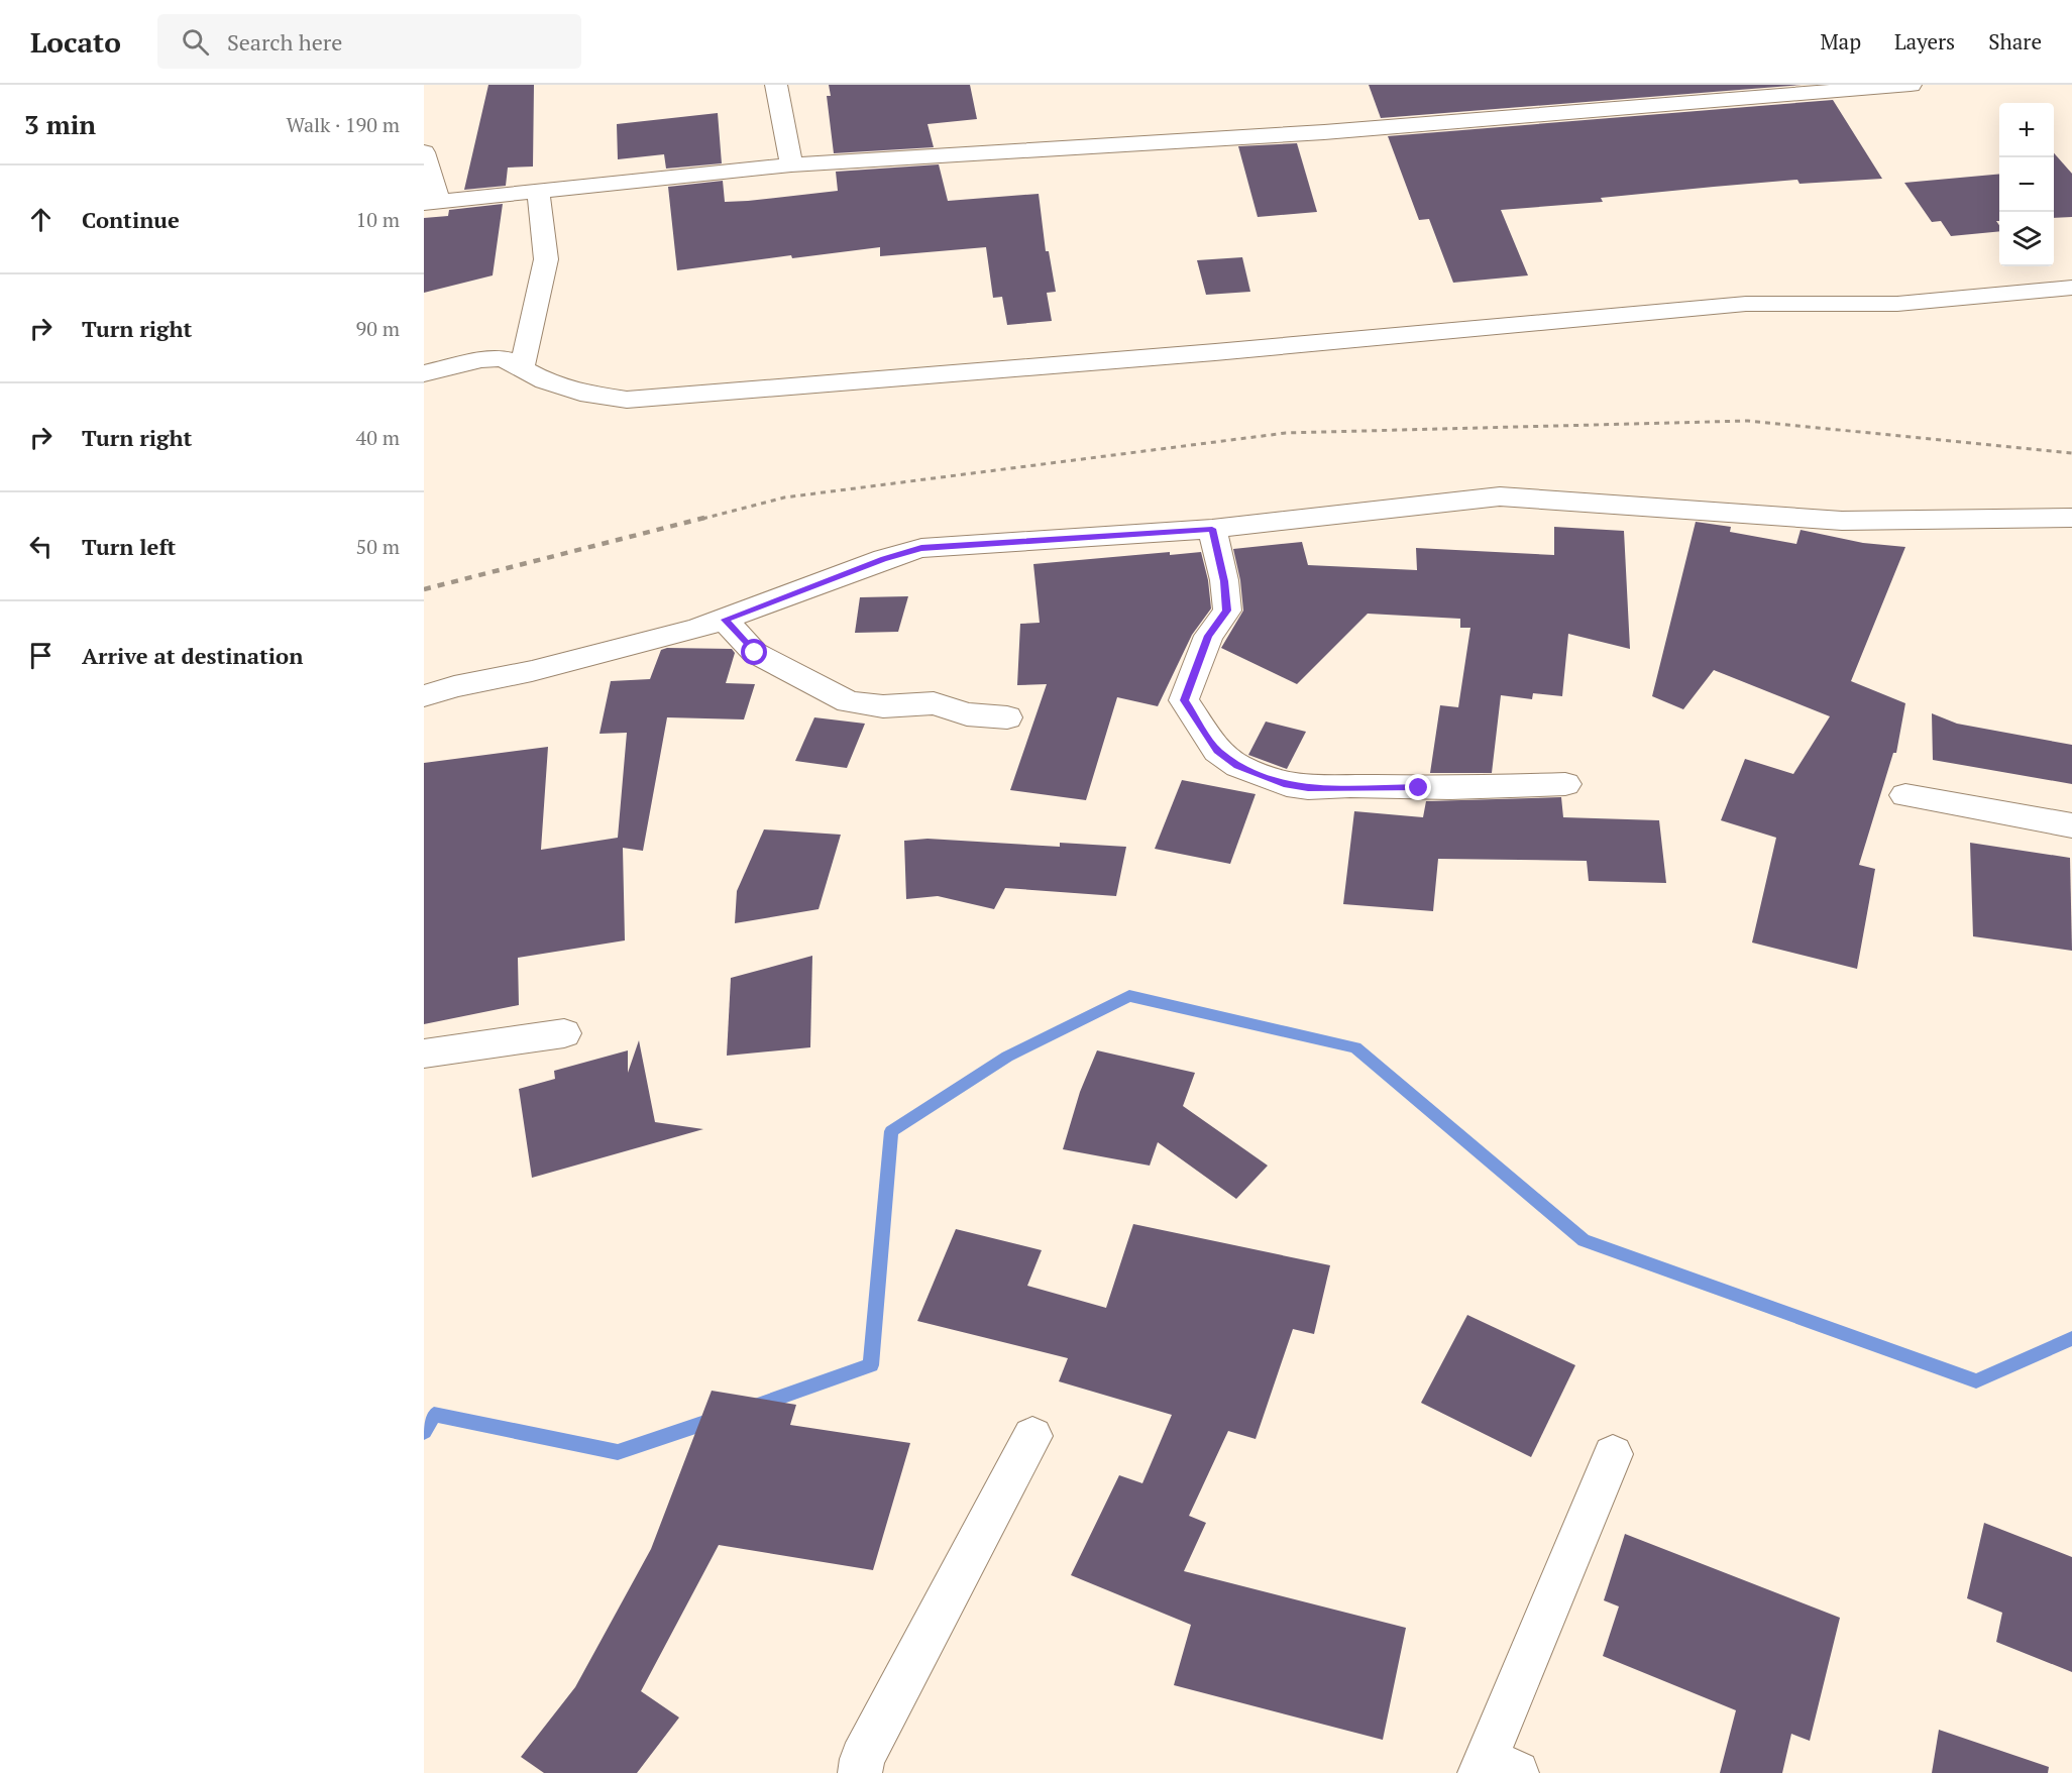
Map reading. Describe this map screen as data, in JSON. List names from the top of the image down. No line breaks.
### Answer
{"page":{"header":"Locato","search":"Search here","nav":["Map","Layers","Share"],"heading":["3 min","Walk · 190 m"],"map_buttons":["+","−"],"list":[["Continue","10 m"],["Turn right","90 m"],["Turn right","40 m"],["Turn left","50 m"],"Arrive at destination"]}}
